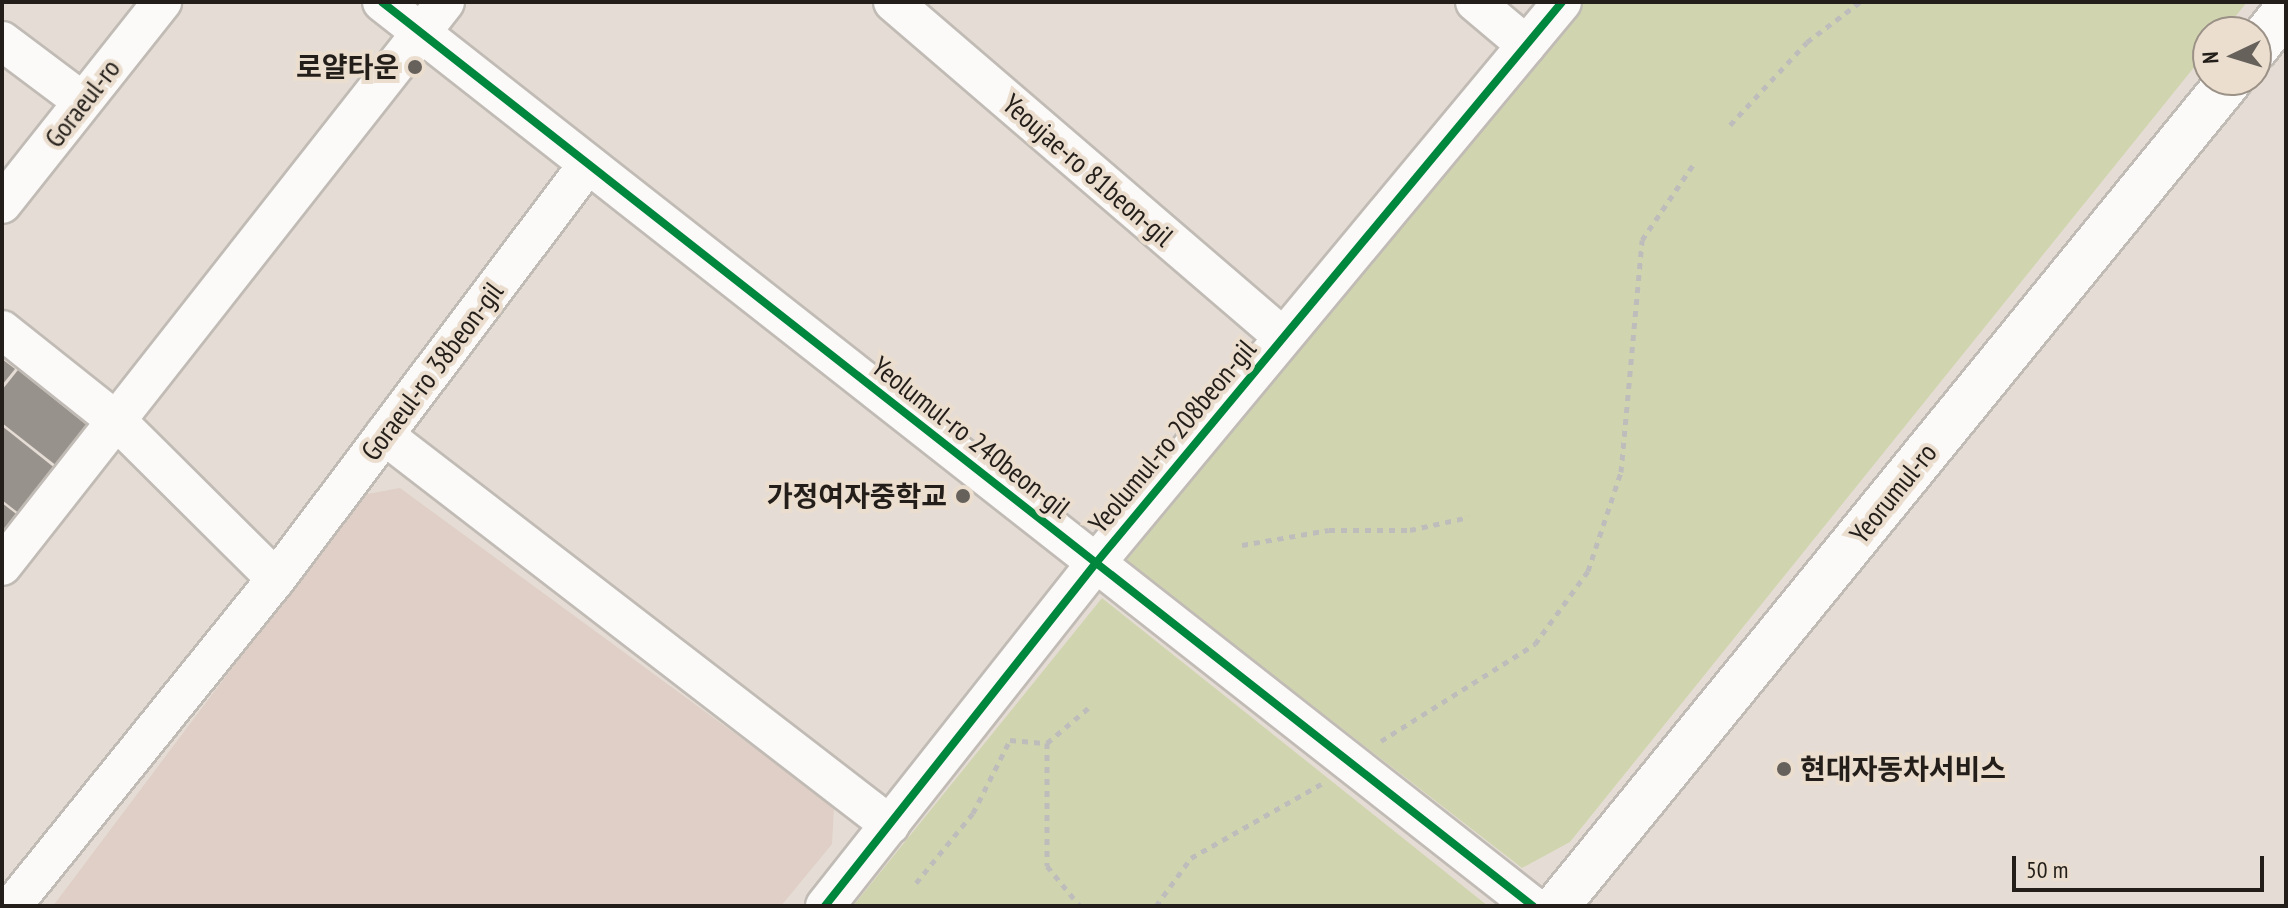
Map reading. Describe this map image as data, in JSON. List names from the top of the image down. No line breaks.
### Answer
{"streets":{"main road":["Yeorumul-ro"],"street":["Goraeul-ro","Yeoujae-ro 81beon-gil","Goraeul-ro 38beon-gil","Yeolumul-ro 208beon-gil","Yeolumul-ro 240beon-gil"]},"crossings":[["Yeoujae-ro 81beon-gil","Yeolumul-ro 208beon-gil"],["Goraeul-ro 38beon-gil","Yeolumul-ro 240beon-gil"],["Yeolumul-ro 208beon-gil","Yeolumul-ro 240beon-gil"]],"places":["로얄타운","가정여자중학교","현대자동차서비스"],"scale_bar":"50 m","north":"left"}
